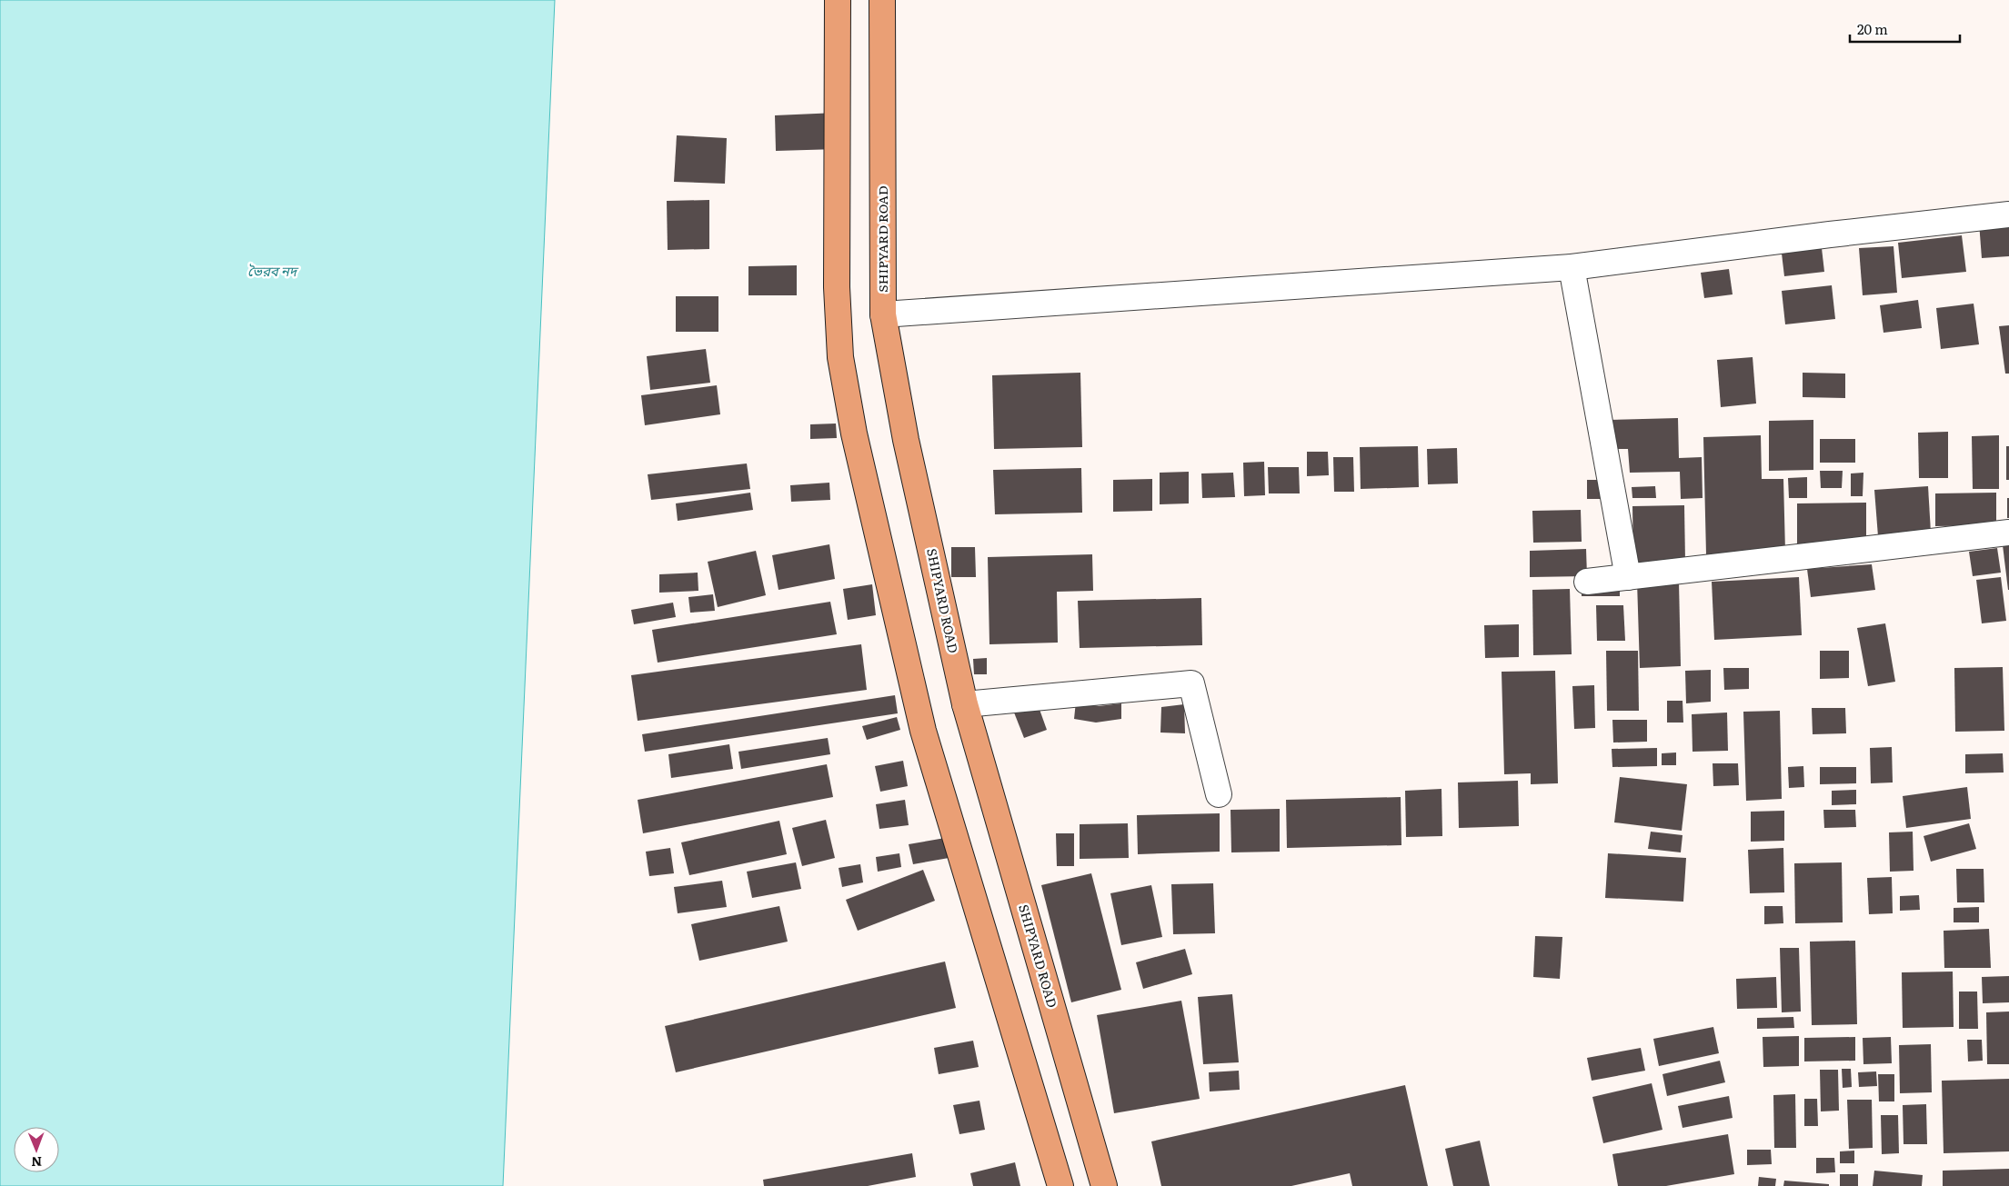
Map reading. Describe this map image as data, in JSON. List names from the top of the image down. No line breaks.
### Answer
{"streets":{"main road":["SHIPYARD ROAD"]},"water":["ভৈরব নদ"],"scale_bar":"20 m","north":"bottom"}
